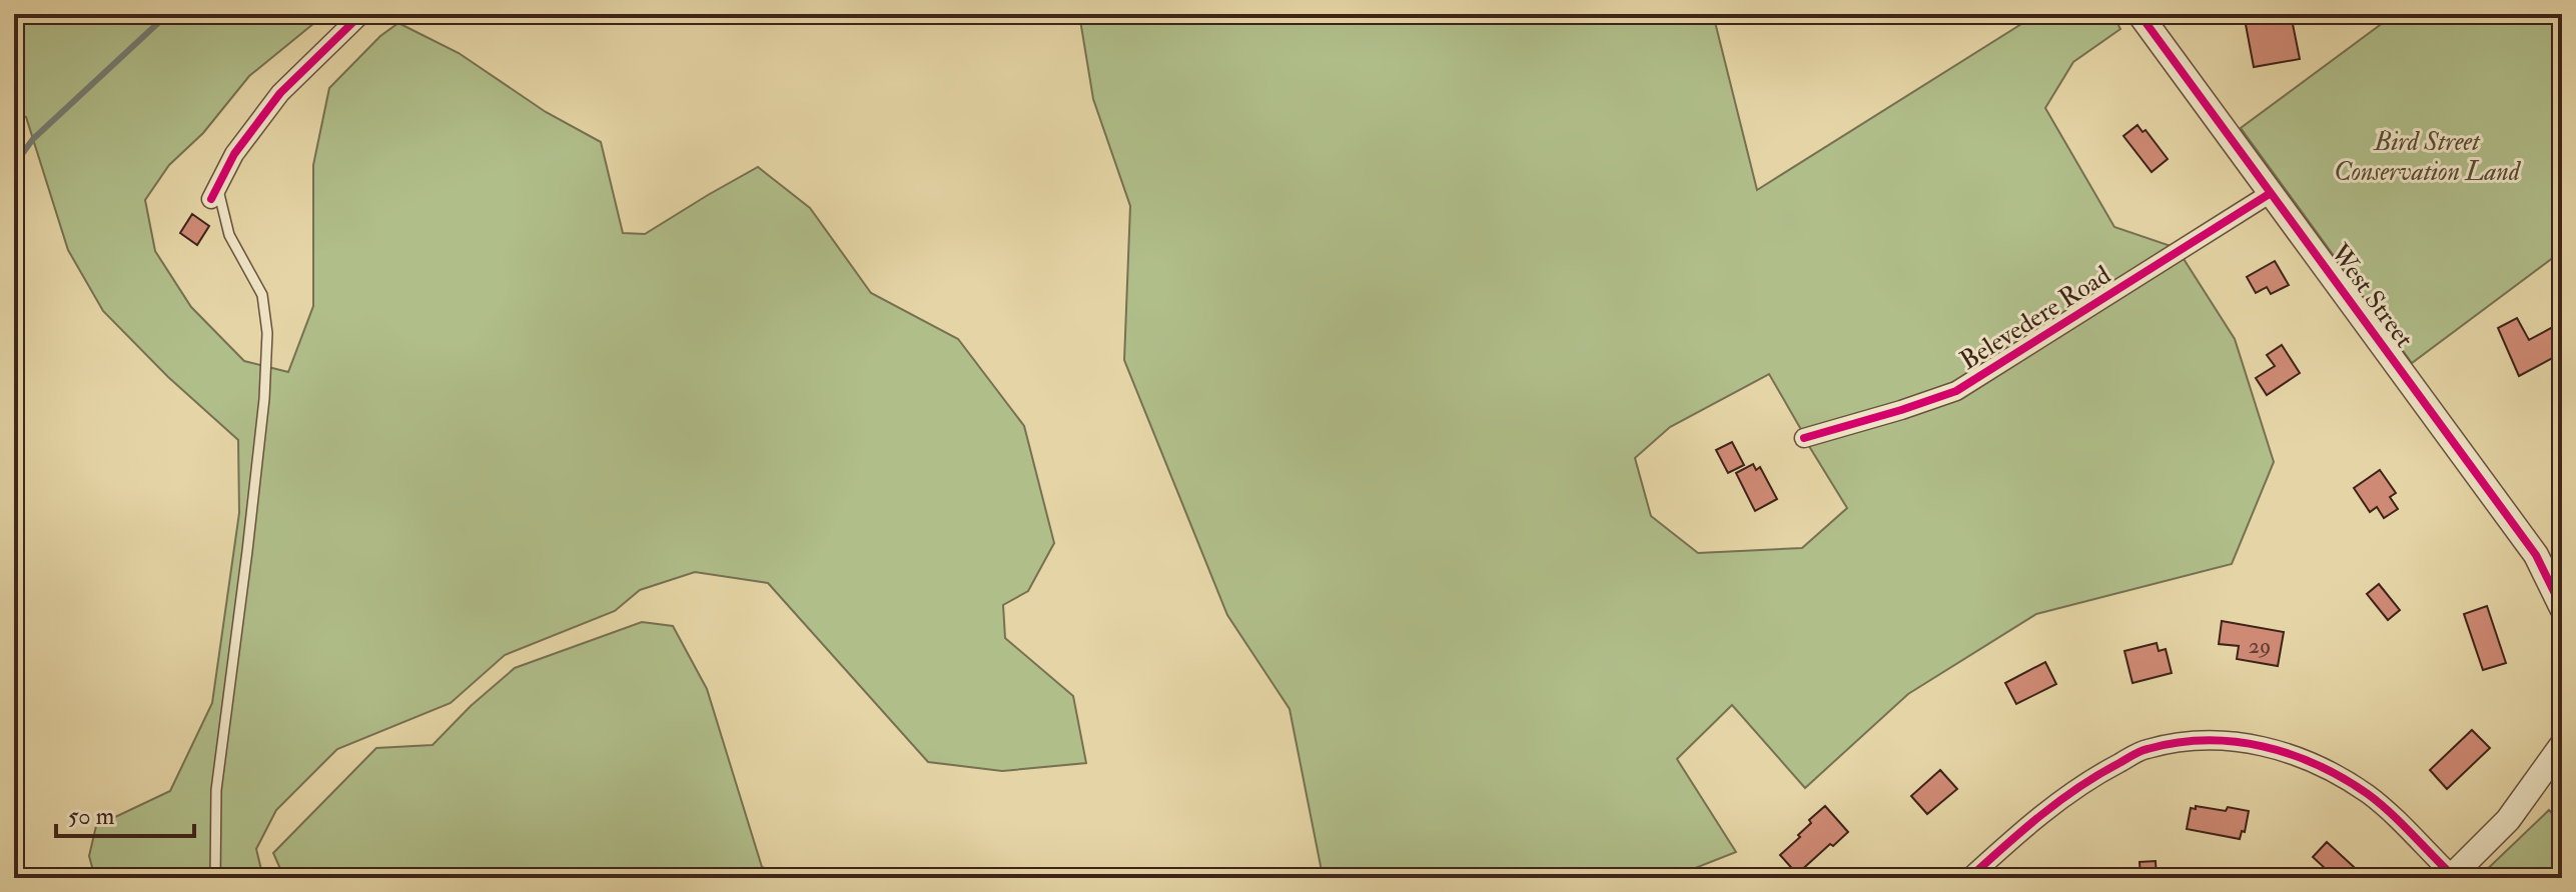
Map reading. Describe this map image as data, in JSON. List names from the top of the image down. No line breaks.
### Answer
{"streets":{"street":["West Street","Belevedere Road"]},"crossings":[["West Street","Belevedere Road"]],"parks":["Bird Street Conservation Land"],"house_numbers":["29"],"scale_bar":"50 m"}
